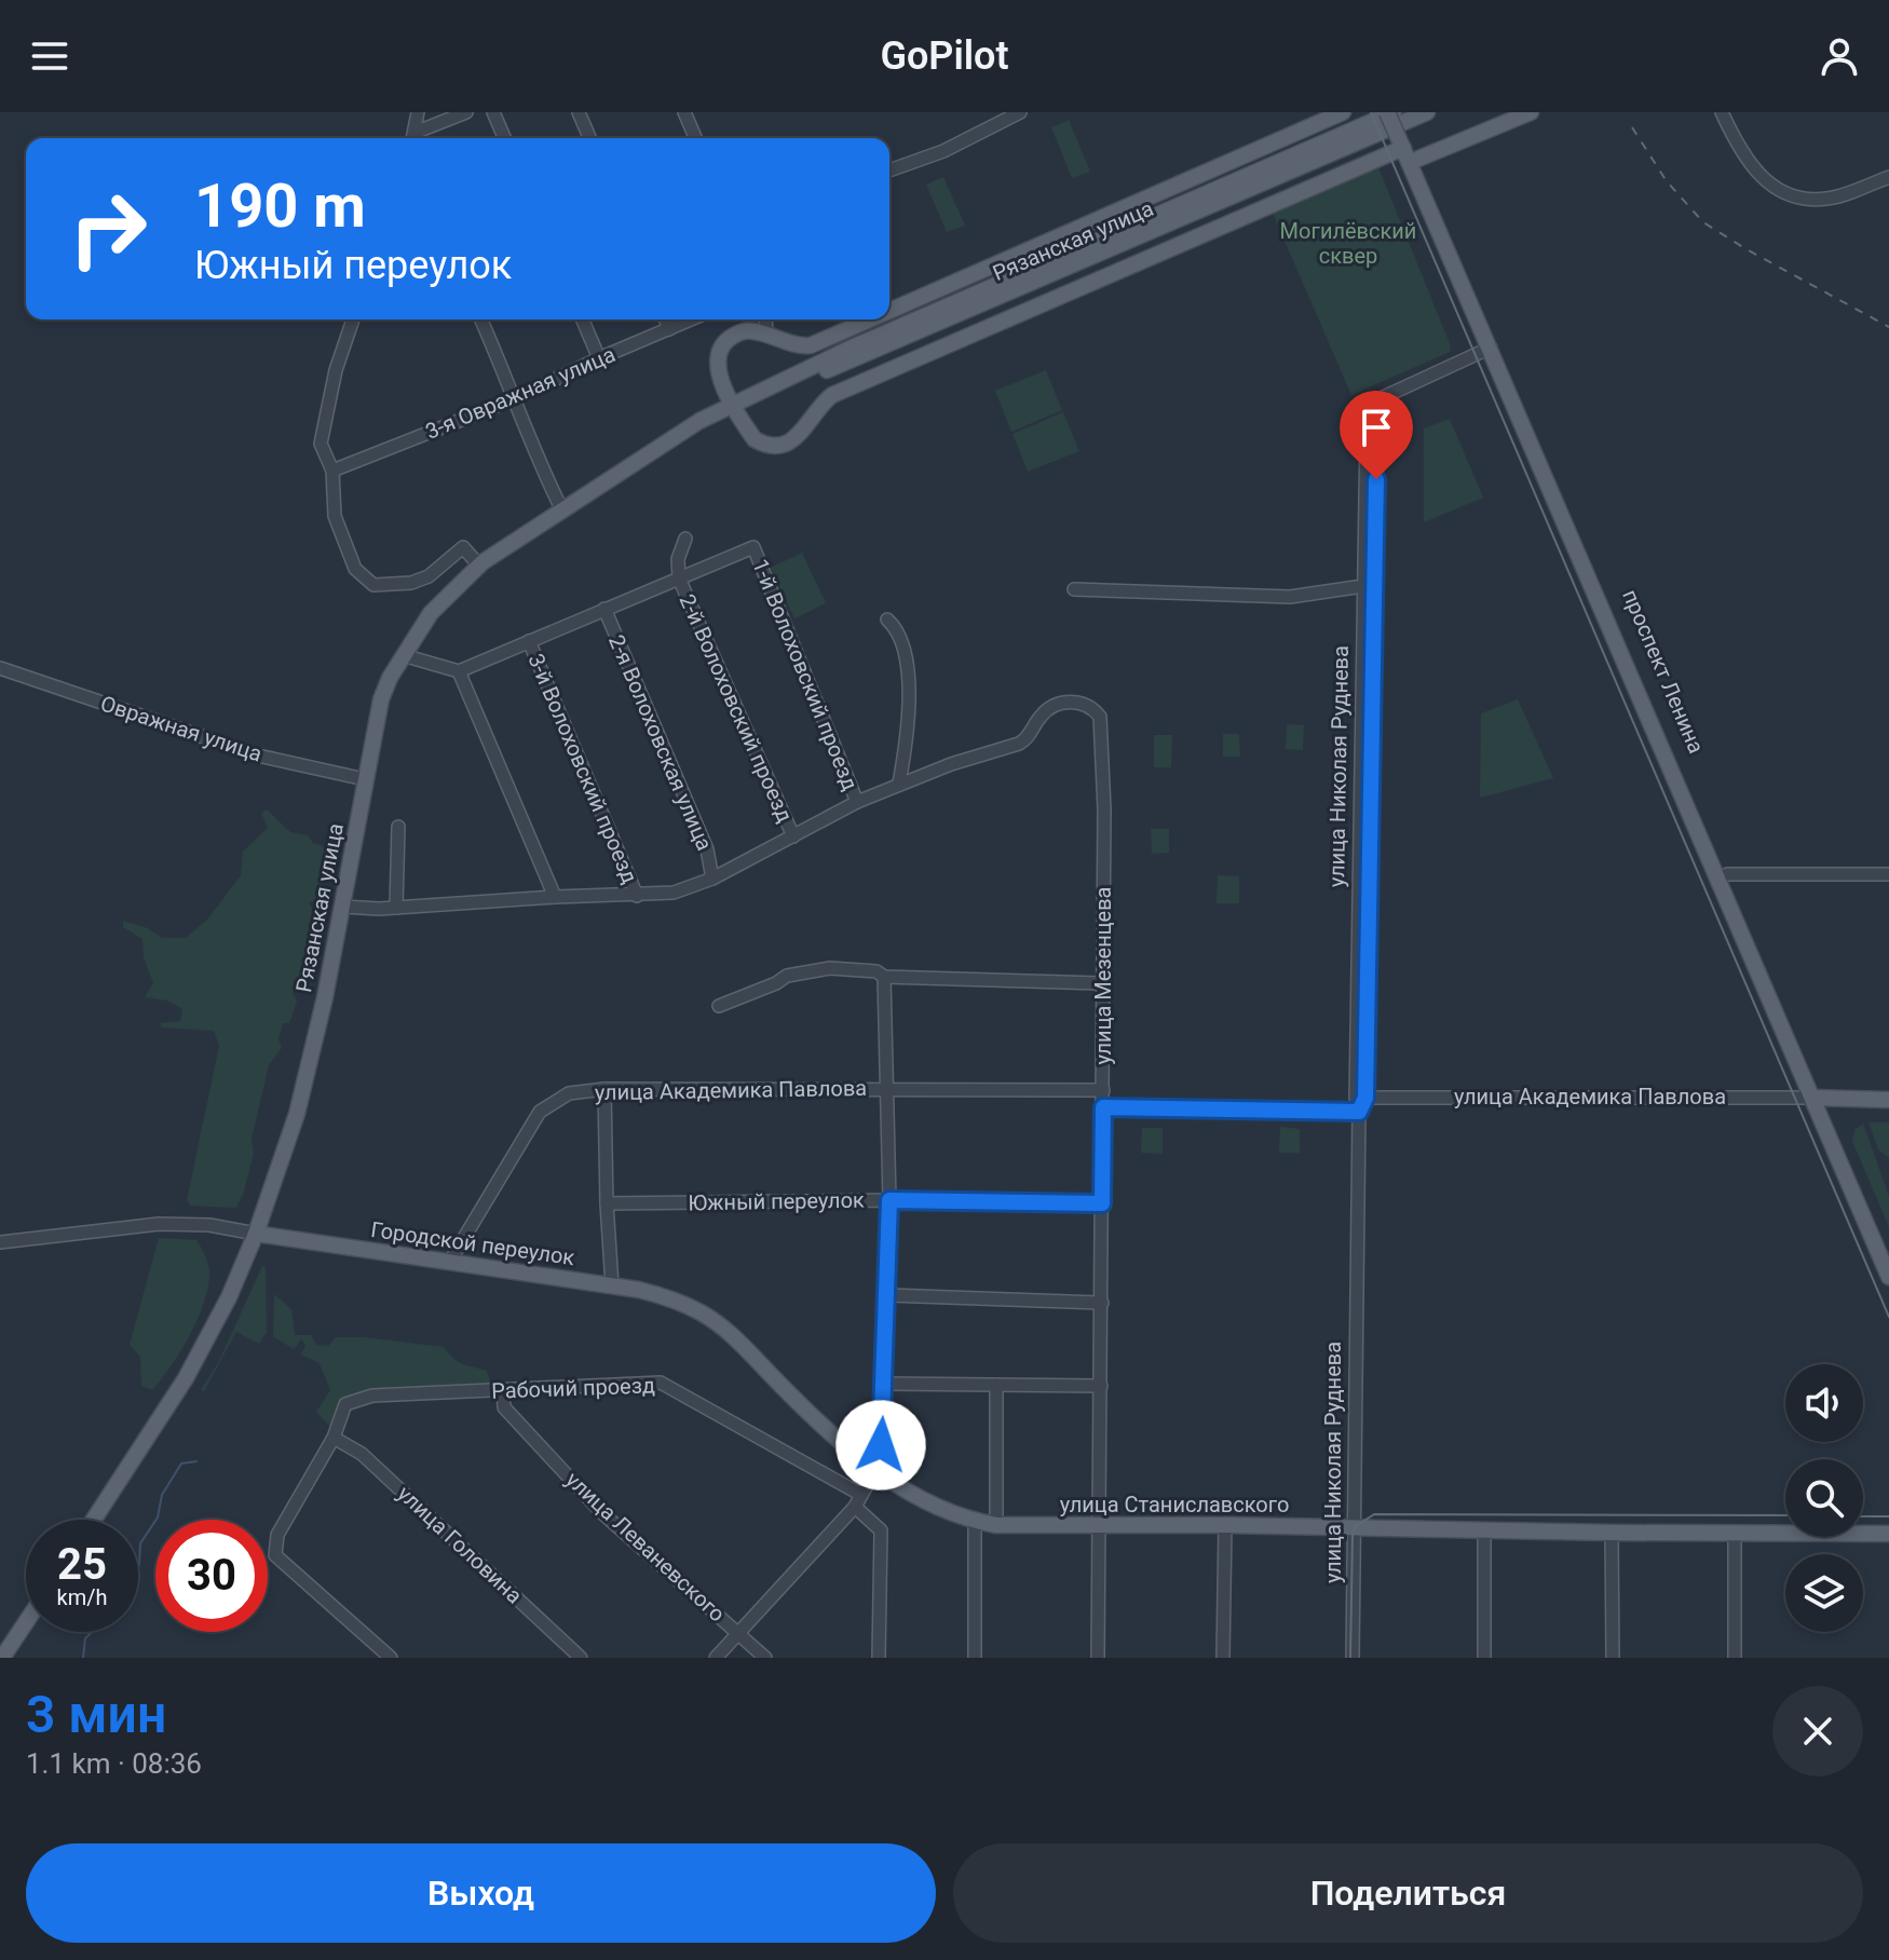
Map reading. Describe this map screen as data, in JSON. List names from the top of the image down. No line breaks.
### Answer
{"streets":{"main road":["Рязанская улица","проспект Ленина","Городской переулок","улица Станиславского"],"street":["3-я Овражная улица","1-й Волоховский проезд","2-й Волоховский проезд","Овражная улица","2-я Волоховская улица","улица Николая Руднева","3-й Волоховский проезд","улица Мезенцева","улица Академика Павлова","Южный переулок","Рабочий проезд","улица Головина","улица Леваневского"]},"crossings":[["Рязанская улица","проспект Ленина"],["Рязанская улица","Овражная улица"],["Рязанская улица","Городской переулок"],["проспект Ленина","улица Николая Руднева"],["проспект Ленина","улица Академика Павлова"],["1-й Волоховский проезд","2-й Волоховский проезд"],["улица Николая Руднева","улица Академика Павлова"],["улица Николая Руднева","улица Станиславского"],["улица Мезенцева","улица Академика Павлова"],["улица Мезенцева","Южный переулок"],["улица Мезенцева","улица Станиславского"],["улица Академика Павлова","Городской переулок"],["Городской переулок","улица Станиславского"],["Рабочий проезд","улица Головина"],["Рабочий проезд","улица Леваневского"]],"parks":["Могилёвский сквер"],"page":{"header":"GoPilot","turn":["190 m","Южный переулок"],"speed":"25 km/h","limit":"30","heading":["3 мин","1.1 km · 08:36"],"buttons":["Выход","Поделиться"]}}
